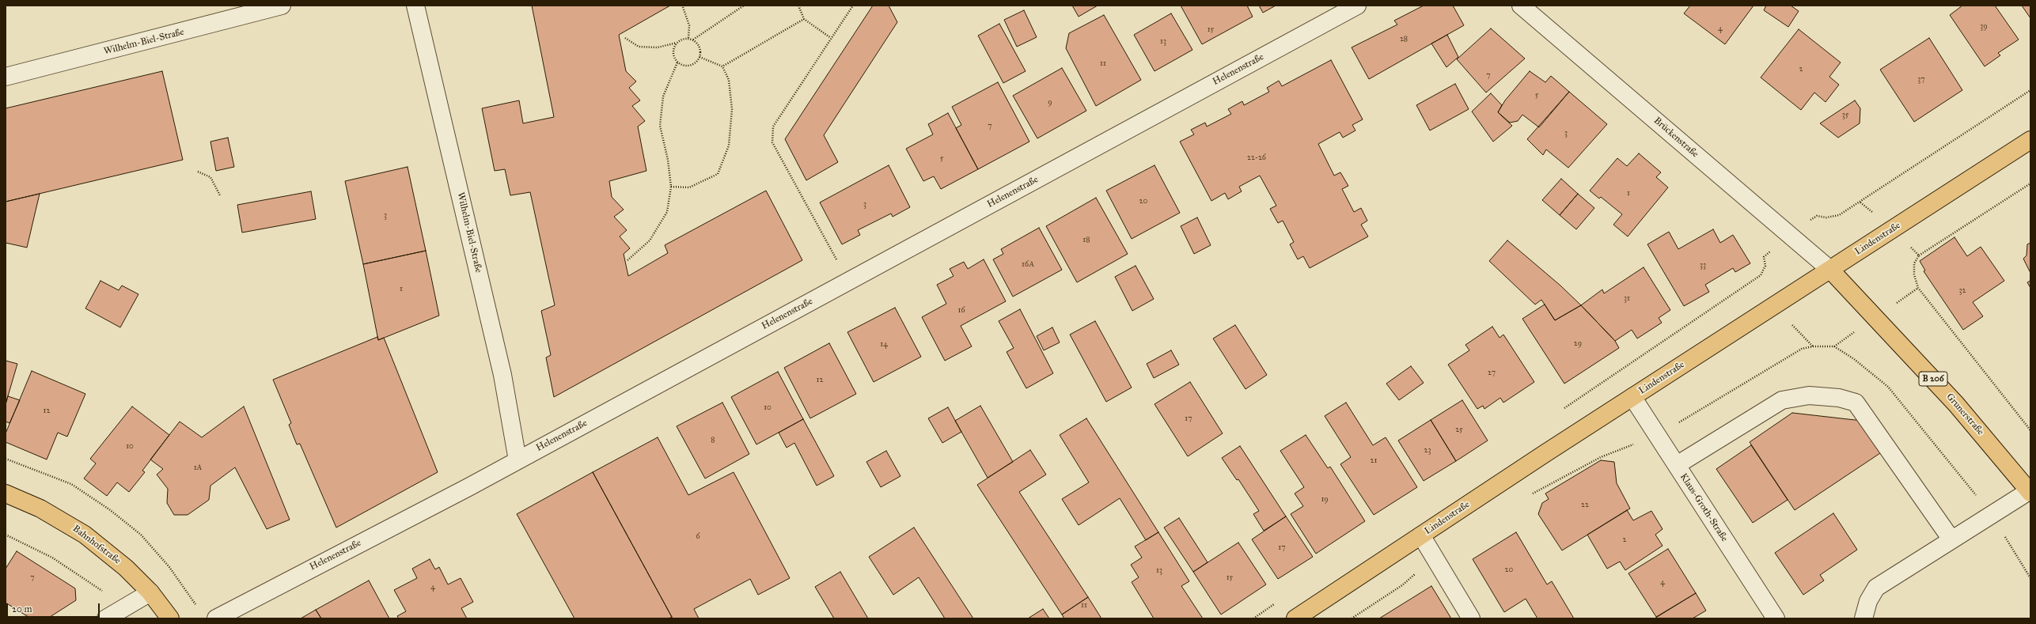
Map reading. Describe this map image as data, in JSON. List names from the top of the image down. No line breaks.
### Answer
{"streets":{"main road":["Lindenstraße","B 206","Grunerstraße","Bahnhofstraße"],"street":["Wilhelm-Biel-Straße","Helenenstraße","Brückenstraße","Klaus-Groth-Straße"]},"crossings":[["Wilhelm-Biel-Straße","Helenenstraße"],["Brückenstraße","Lindenstraße"],["Brückenstraße","Grunerstraße"],["Lindenstraße","Grunerstraße"],["Lindenstraße","Klaus-Groth-Straße"]],"house_numbers":["39","4","15","28","13","11","2","7","37","5","9","35","7","3","22-26","5","1","20","3","3","18","16A","33","1","32","31","16","29","14","27","12","10","12","17","25","8","10","23","21","1A","19","22","6","2","17","20","13","7","15","4","4","11"],"scale_bar":"20 m"}
